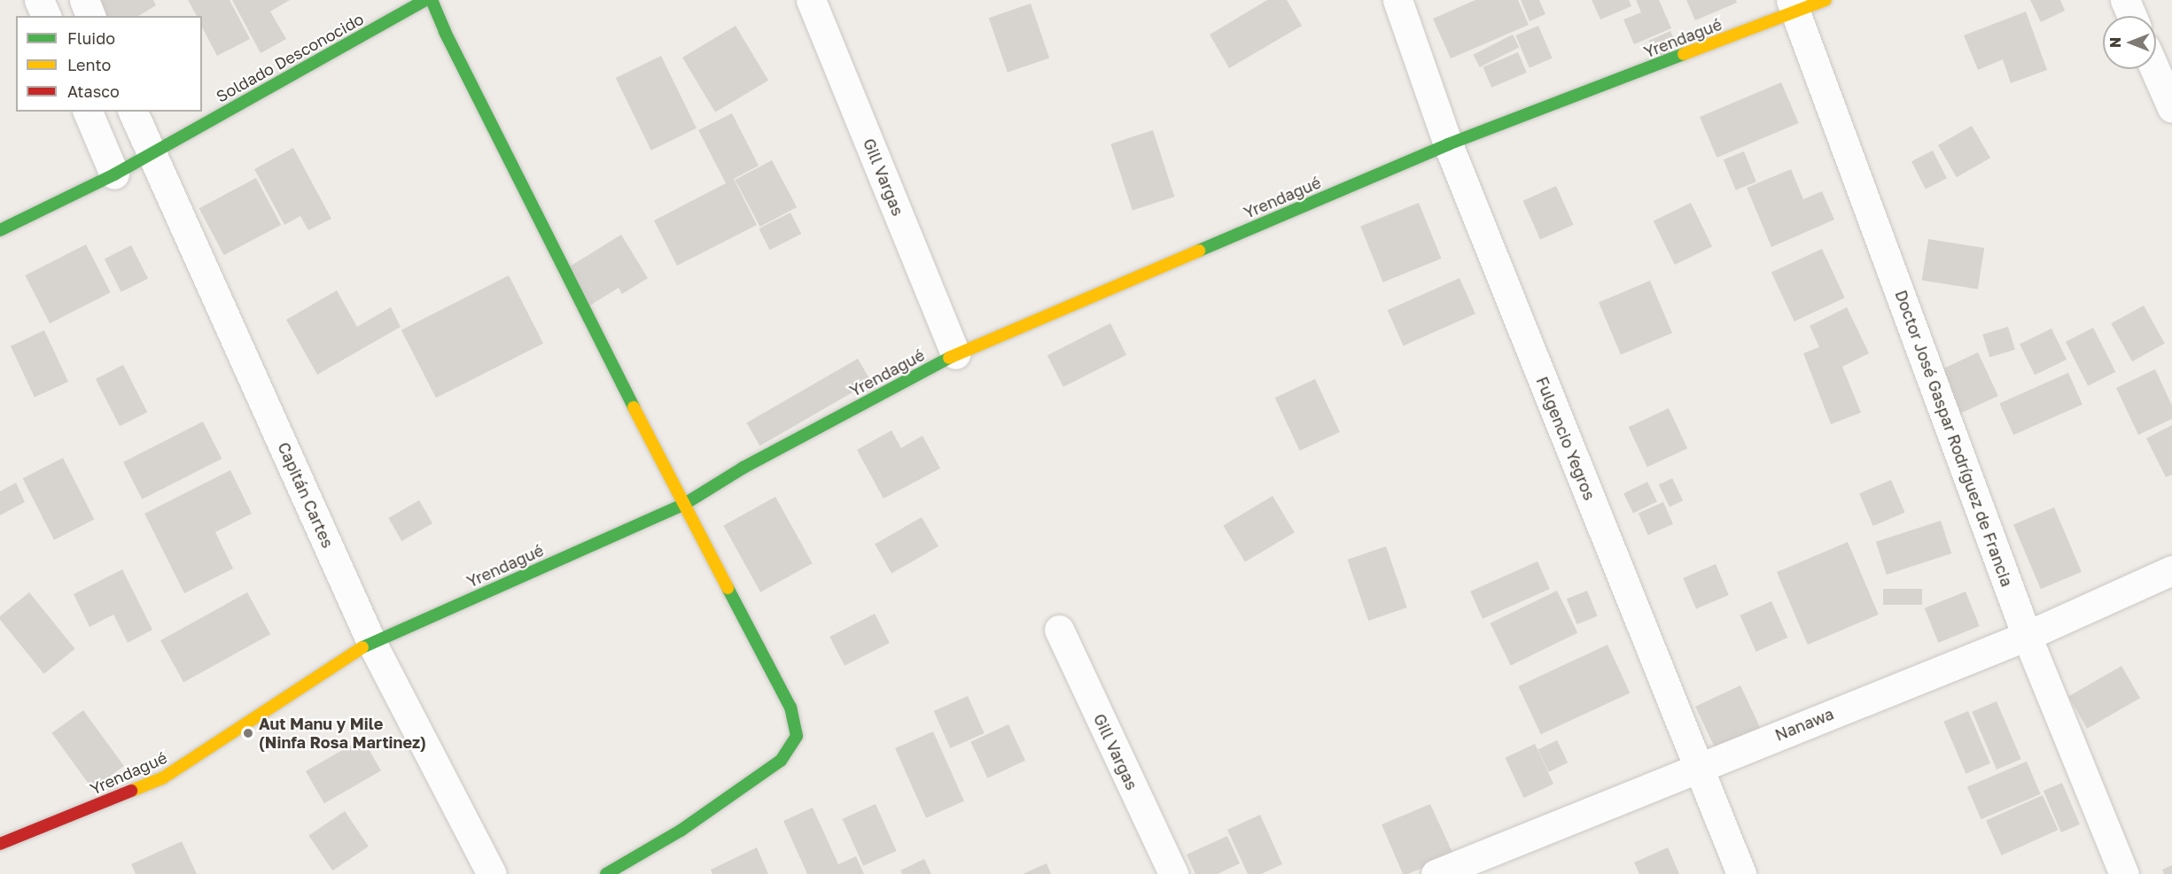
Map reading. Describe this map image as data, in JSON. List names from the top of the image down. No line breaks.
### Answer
{"streets":{"street":["Yrendagué","Soldado Desconocido","Gill Vargas","Fulgencio Yegros","Doctor José Gaspar Rodríguez de Francia","Capitán Cartes","Nanawa"]},"crossings":[["Yrendagué","Gill Vargas"],["Yrendagué","Fulgencio Yegros"],["Yrendagué","Doctor José Gaspar Rodríguez de Francia"],["Yrendagué","Capitán Cartes"],["Soldado Desconocido","Capitán Cartes"],["Fulgencio Yegros","Nanawa"],["Doctor José Gaspar Rodríguez de Francia","Nanawa"]],"places":["Aut Manu y Mile (Ninfa Rosa Martinez)"],"legend":["Fluido","Lento","Atasco"],"north":"left"}
